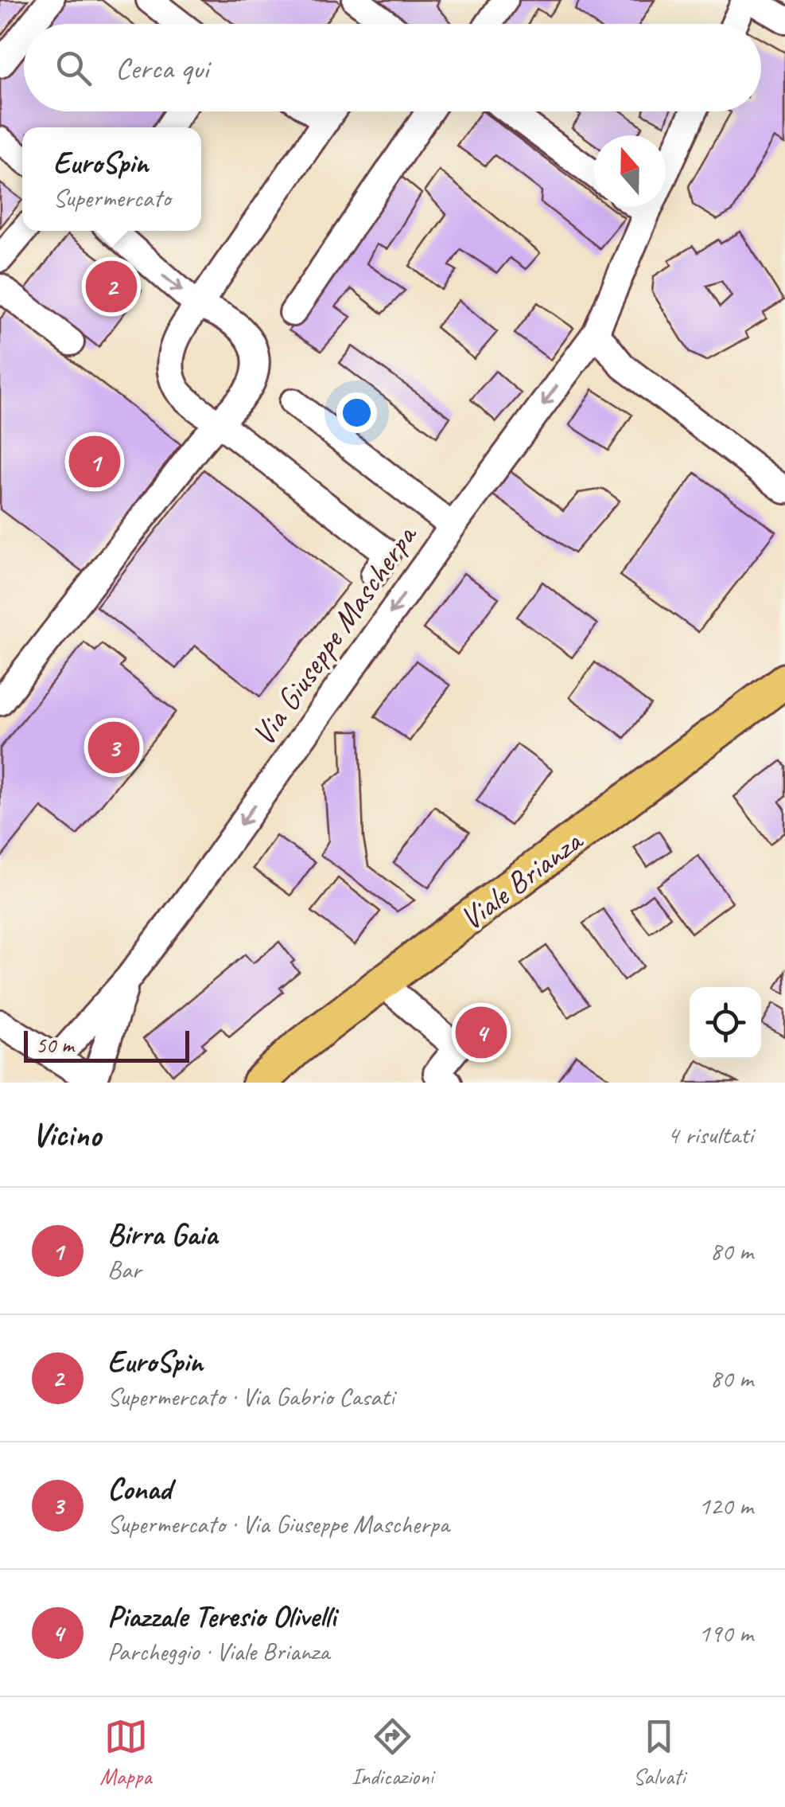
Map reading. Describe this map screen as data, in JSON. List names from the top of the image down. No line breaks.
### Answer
{"streets":{"main road":["Viale Brianza"],"street":["Via Giuseppe Mascherpa"]},"one_way":["Via Giuseppe Mascherpa"],"scale_bar":"50 m","north":"top","page":{"search":"Cerca qui","popup":["EuroSpin","Supermercato"],"pins":["2","1","3","4"],"scale":"50 m","heading":["Vicino","4 risultati"],"list":[{"mark":"1","name":"Birra Gaia","note":"Bar","value":"80 m"},{"mark":"2","name":"EuroSpin","note":"Supermercato · Via Gabrio Casati","value":"80 m"},{"mark":"3","name":"Conad","note":"Supermercato · Via Giuseppe Mascherpa","value":"120 m"},{"mark":"4","name":"Piazzale Teresio Olivelli","note":"Parcheggio · Viale Brianza","value":"190 m"}],"nav":["Mappa","Indicazioni","Salvati"]}}
